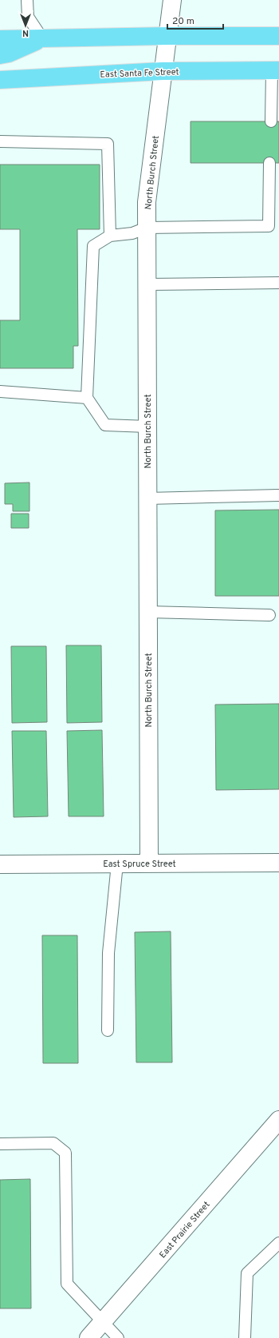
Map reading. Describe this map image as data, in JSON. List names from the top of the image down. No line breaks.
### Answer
{"streets":{"main road":["East Santa Fe Street"],"street":["North Burch Street","East Spruce Street","East Prairie Street"]},"crossings":[["East Santa Fe Street","North Burch Street"],["North Burch Street","East Spruce Street"]],"scale_bar":"20 m","north":"bottom"}
